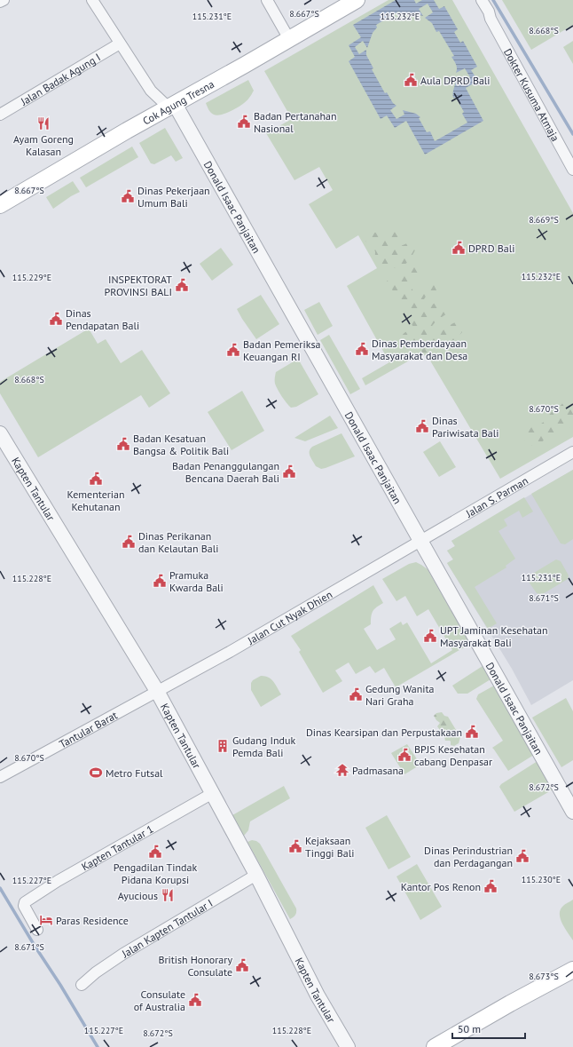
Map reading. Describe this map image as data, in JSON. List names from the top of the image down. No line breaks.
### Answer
{"streets":{"main road":["Cok Agung Tresna"],"street":["Jalan Badak Agung I","Dokter Kusuma Atmaja","Donald Isaac Panjaitan","Kapten Tantular","Jalan S. Parman","Jalan Cut Nyak Dhien","Tantular Barat","Kapten Tantular 1","Jalan Kapten Tantular I"]},"crossings":[["Cok Agung Tresna","Donald Isaac Panjaitan"],["Donald Isaac Panjaitan","Jalan S. Parman"],["Donald Isaac Panjaitan","Jalan Cut Nyak Dhien"],["Kapten Tantular","Jalan Cut Nyak Dhien"],["Kapten Tantular","Tantular Barat"],["Kapten Tantular","Kapten Tantular 1"],["Kapten Tantular","Jalan Kapten Tantular I"],["Jalan S. Parman","Jalan Cut Nyak Dhien"],["Jalan Cut Nyak Dhien","Tantular Barat"]],"places":{"public building":["Aula DPRD Bali","Badan Pertanahan Nasional","Dinas Pekerjaan Umum Bali","DPRD Bali","INSPEKTORAT PROVINSI BALI","Dinas Pendapatan Bali","Dinas Pemberdayaan Masyarakat dan Desa","Badan Pemeriksa Keuangan RI","Dinas Pariwisata Bali","Badan Kesatuan Bangsa & Politik Bali","Badan Penanggulangan Bencana Daerah Bali","Kementerian Kehutanan","Dinas Perikanan dan Kelautan Bali","Pramuka Kwarda Bali","UPT Jaminan Kesehatan Masyarakat Bali","Gedung Wanita Nari Graha","Dinas Kearsipan dan Perpustakaan","BPJS Kesehatan cabang Denpasar","Kejaksaan Tinggi Bali","Pengadilan Tindak Pidana Korupsi","Dinas Perindustrian dan Perdagangan","Kantor Pos Renon","British Honorary Consulate","Consulate of Australia"],"restaurant":["Ayam Goreng Kalasan","Ayucious"],"building":["Gudang Induk Pemda Bali"],"temple":["Padmasana"],"sports":["Metro Futsal"],"hotel":["Paras Residence"]},"scale_bar":"50 m","coordinates":["8.667°S","115.231°E","115.232°E","8.668°S","8.669°S","115.229°E","8.670°S","115.228°E","8.671°S","8.672°S","115.230°E","115.227°E","8.673°S"]}
